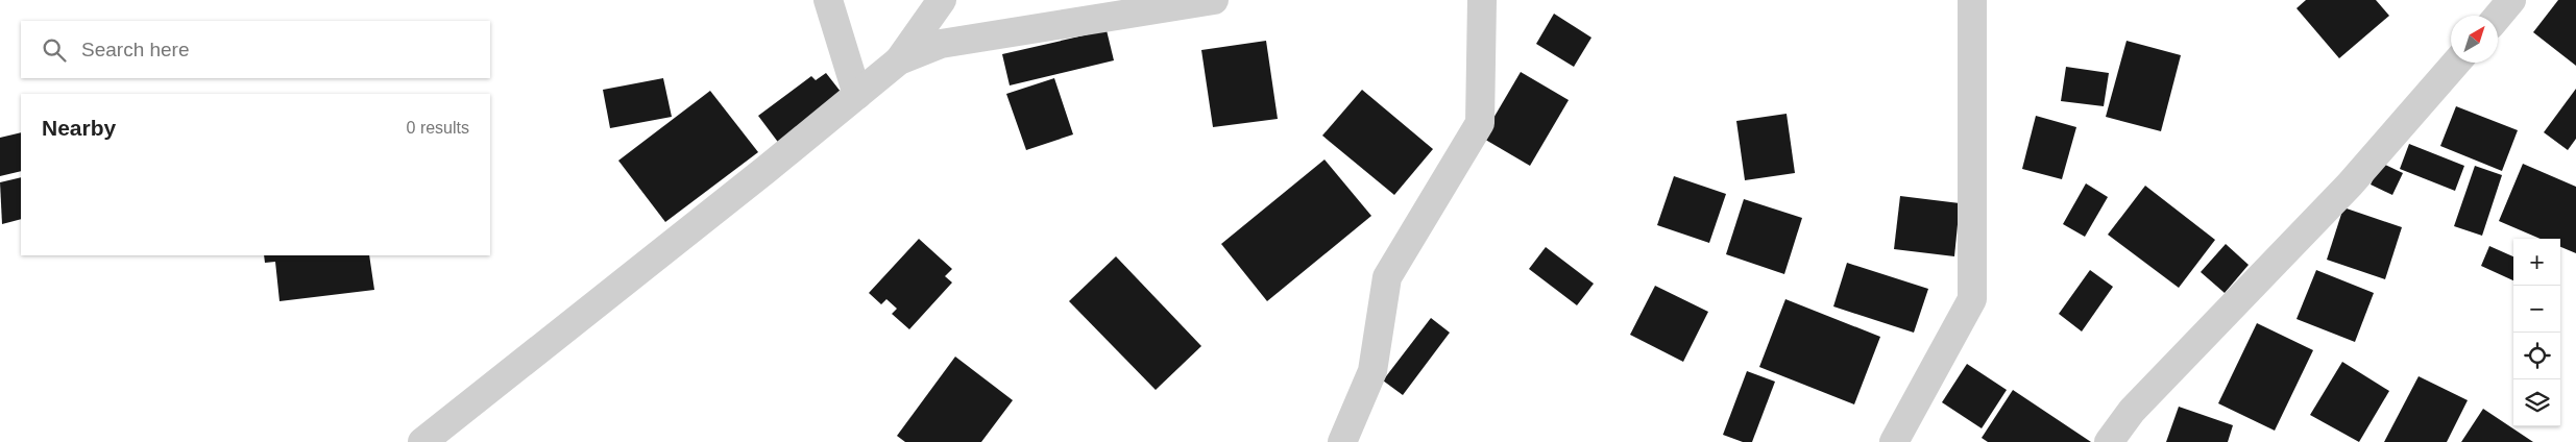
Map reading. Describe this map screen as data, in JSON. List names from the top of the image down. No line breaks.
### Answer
{"north":"top right","page":{"search":"Search here","heading":["Nearby","0 results"],"map_buttons":["+","−"]}}
